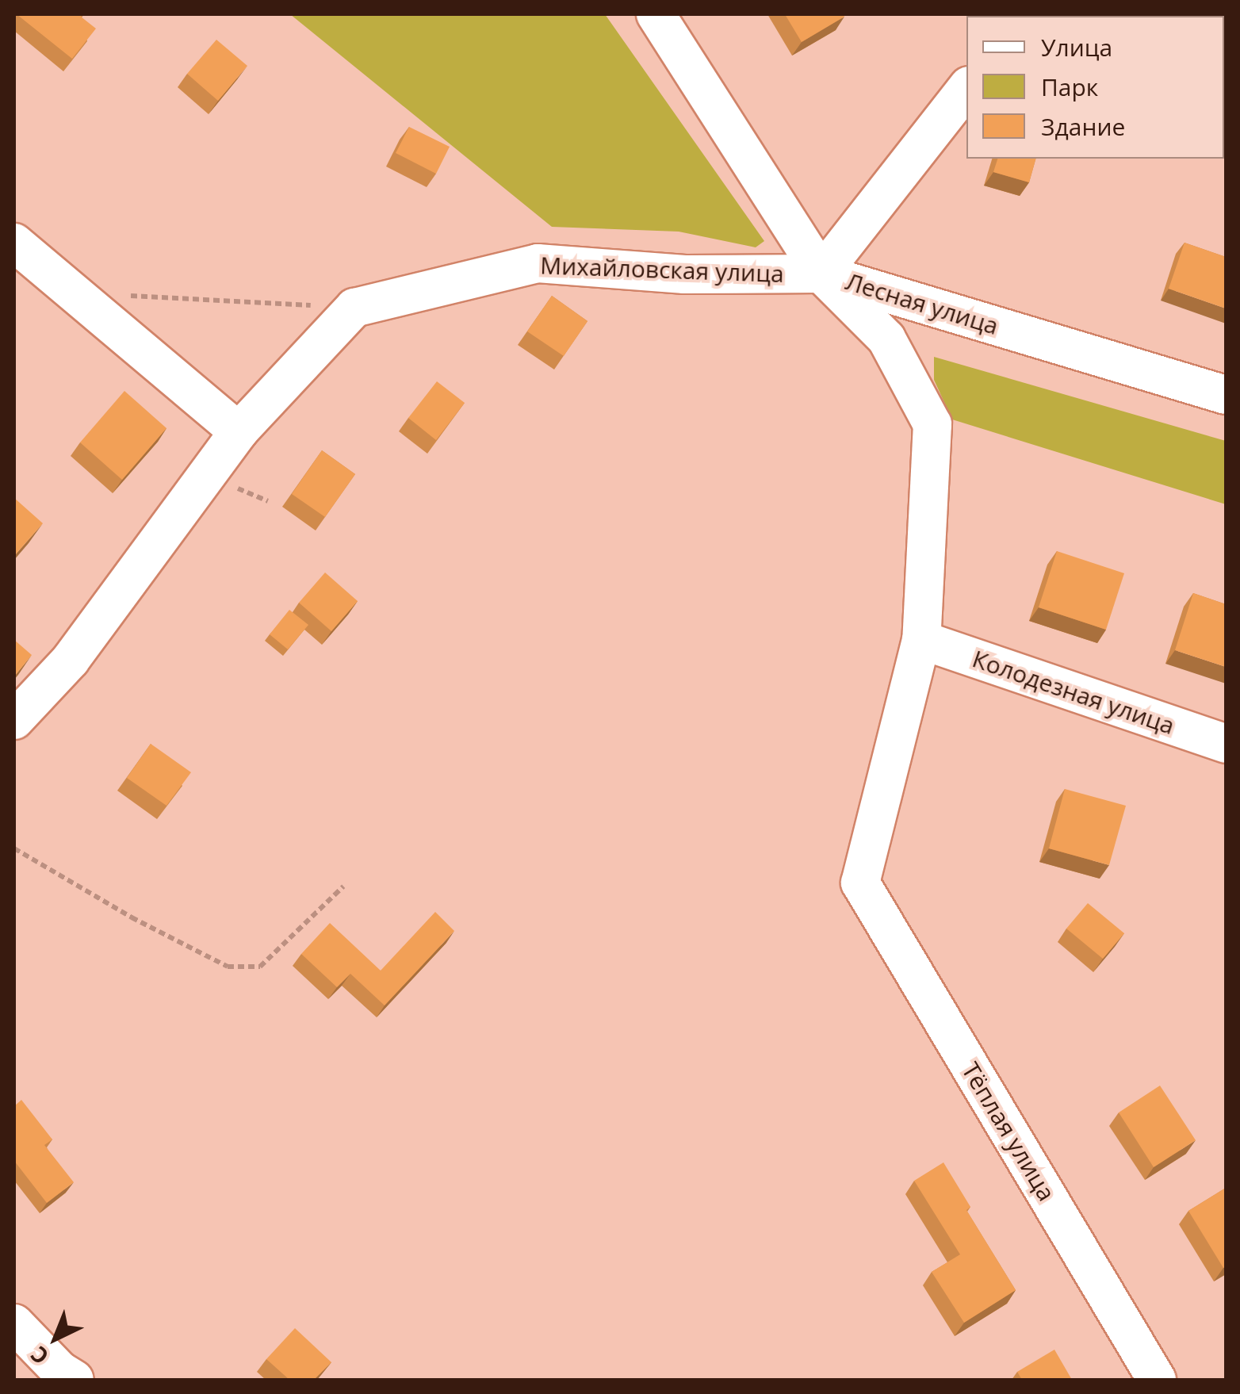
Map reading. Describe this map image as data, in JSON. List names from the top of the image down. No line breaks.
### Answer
{"streets":{"street":["Михайловская улица","Лесная улица","Колодезная улица","Тёплая улица"]},"crossings":[["Михайловская улица","Лесная улица"],["Колодезная улица","Тёплая улица"]],"legend":["Улица","Парк","Здание"],"north":"bottom left"}
